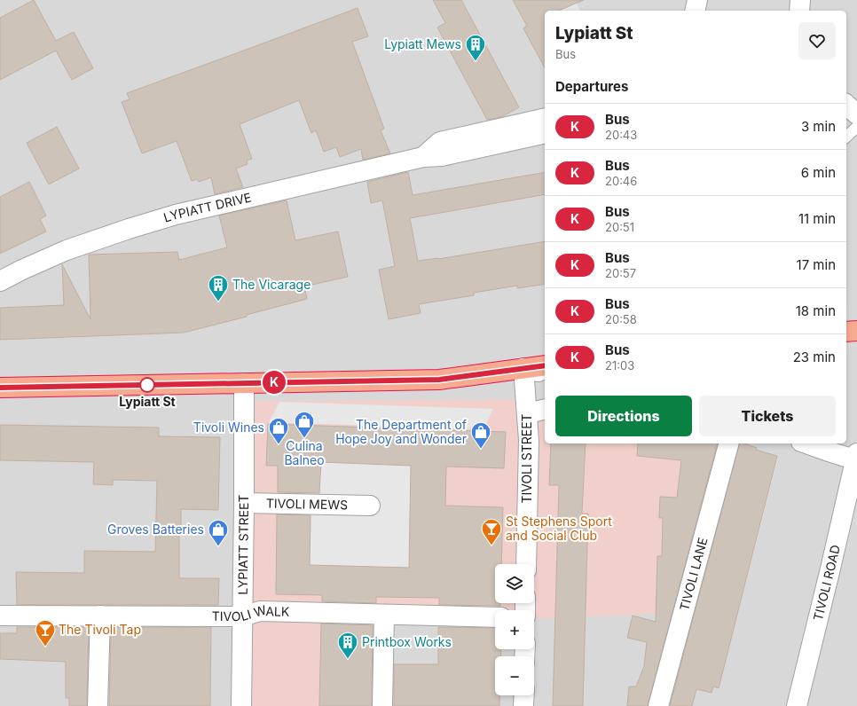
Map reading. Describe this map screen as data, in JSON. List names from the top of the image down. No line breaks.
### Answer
{"streets":{"street":["LYPIATT DRIVE","TIVOLI STREET","TIVOLI MEWS","LYPIATT STREET","TIVOLI LANE","TIVOLI ROAD","TIVOLI WALK"]},"crossings":[["TIVOLI MEWS","LYPIATT STREET"],["LYPIATT STREET","TIVOLI WALK"]],"places":{"building":["Lypiatt Mews","The Vicarage","Printbox Works"],"other":["Lypiatt St"],"shop":["Culina Balneo","Tivoli Wines","The Department of Hope Joy and Wonder","Groves Batteries"],"bar":["St Stephens Sport and Social Club","The Tivoli Tap"]},"lines":["bus line K"],"page":{"on_map":"K","heading":[["Lypiatt St","Bus"],"Departures"],"list":[{"mark":"K","name":"Bus","note":"20:43","value":"3 min"},{"mark":"K","name":"Bus","note":"20:46","value":"6 min"},{"mark":"K","name":"Bus","note":"20:51","value":"11 min"},{"mark":"K","name":"Bus","note":"20:57","value":"17 min"},{"mark":"K","name":"Bus","note":"20:58","value":"18 min"},{"mark":"K","name":"Bus","note":"21:03","value":"23 min"}],"buttons":["Directions","Tickets"],"map_buttons":["+","−"]}}
